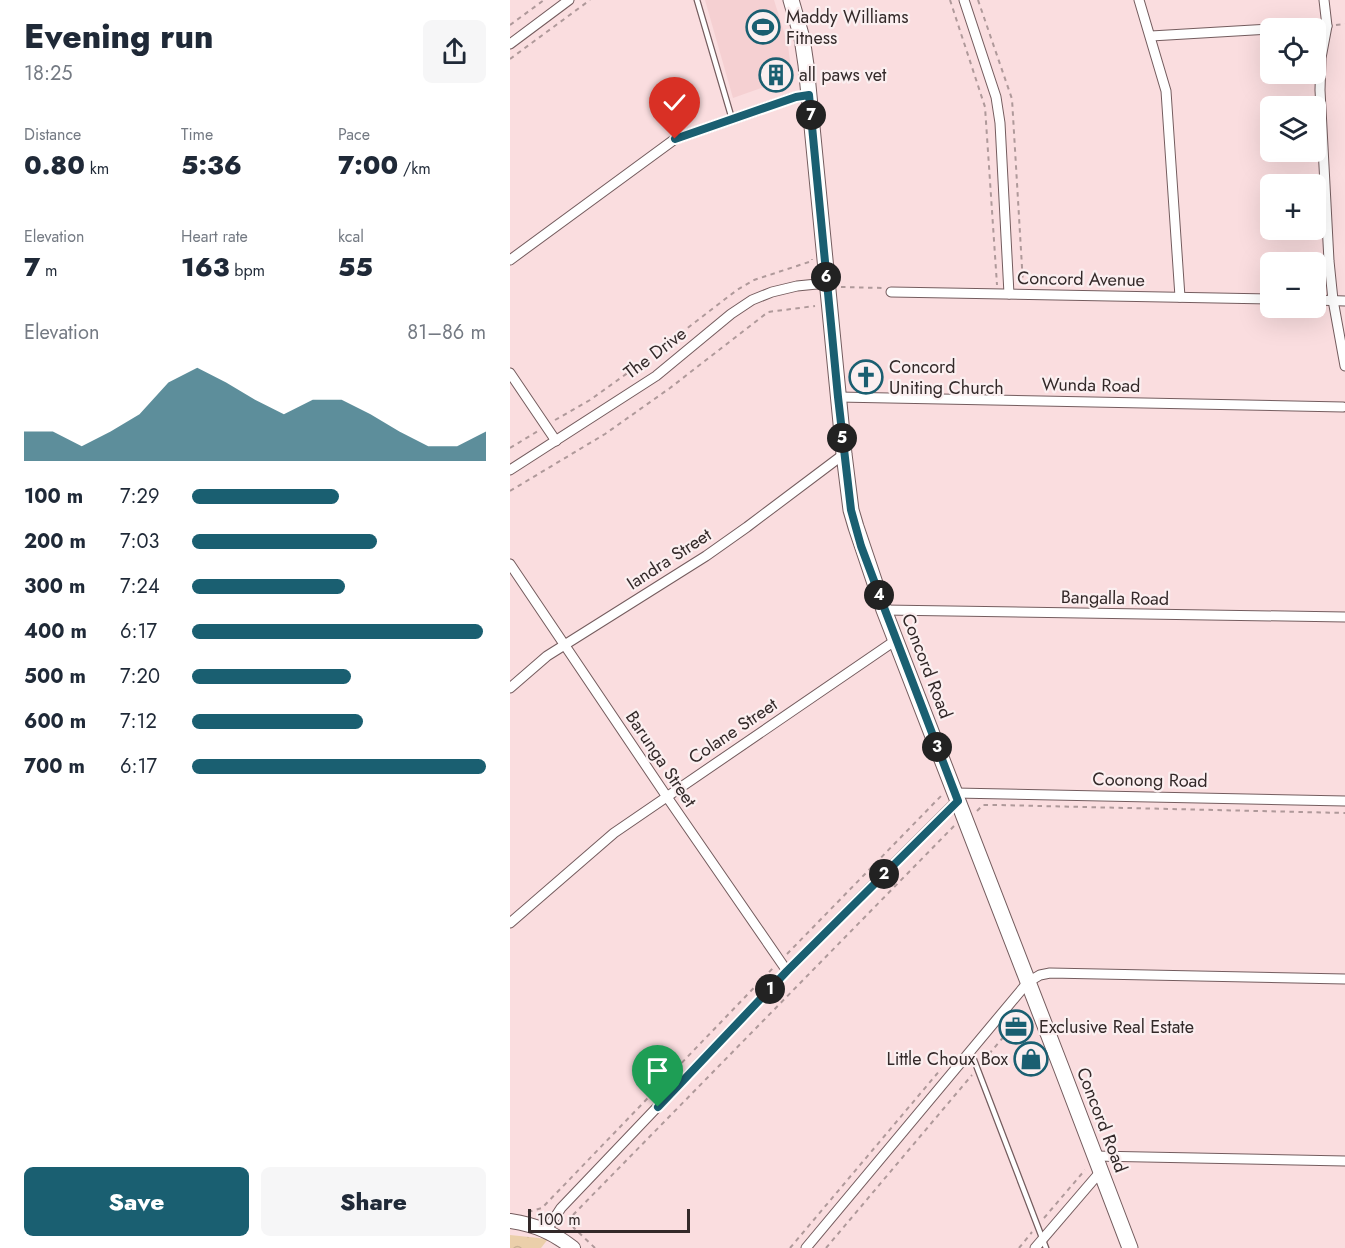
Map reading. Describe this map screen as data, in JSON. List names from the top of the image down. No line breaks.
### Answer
{"streets":{"main road":["Concord Road"],"street":["Concord Avenue","The Drive","Wunda Road","Iandra Street","Bangalla Road","Colane Street","Barunga Street","Coonong Road"]},"crossings":[["The Drive","Concord Road"],["Wunda Road","Concord Road"],["Iandra Street","Concord Road"],["Iandra Street","Barunga Street"],["Bangalla Road","Concord Road"],["Concord Road","Colane Street"],["Concord Road","Coonong Road"],["Colane Street","Barunga Street"]],"places":{"sports":["Maddy Williams Fitness"],"building":["all paws vet"],"church":["Concord Uniting Church"],"office":["Exclusive Real Estate"],"shop":["Little Choux Box"]},"scale_bar":"100 m","page":{"heading":["Evening run","18:25"],"map_buttons":["+","−"],"pins":["7","6","5","4","3","2","1"],"stats":[["Distance","0.80 km"],["Time","5:36"],["Pace","7:00 /km"],["Elevation","7 m"],["Heart rate","163 bpm"],["kcal","55"]],"chart":["Elevation","81–86 m"],"list":[{"name":"100 m","note":"7:29"},{"name":"200 m","note":"7:03"},{"name":"300 m","note":"7:24"},{"name":"400 m","note":"6:17"},{"name":"500 m","note":"7:20"},{"name":"600 m","note":"7:12"},{"name":"700 m","note":"6:17"}],"buttons":["Save","Share"],"scale":"100 m"}}
